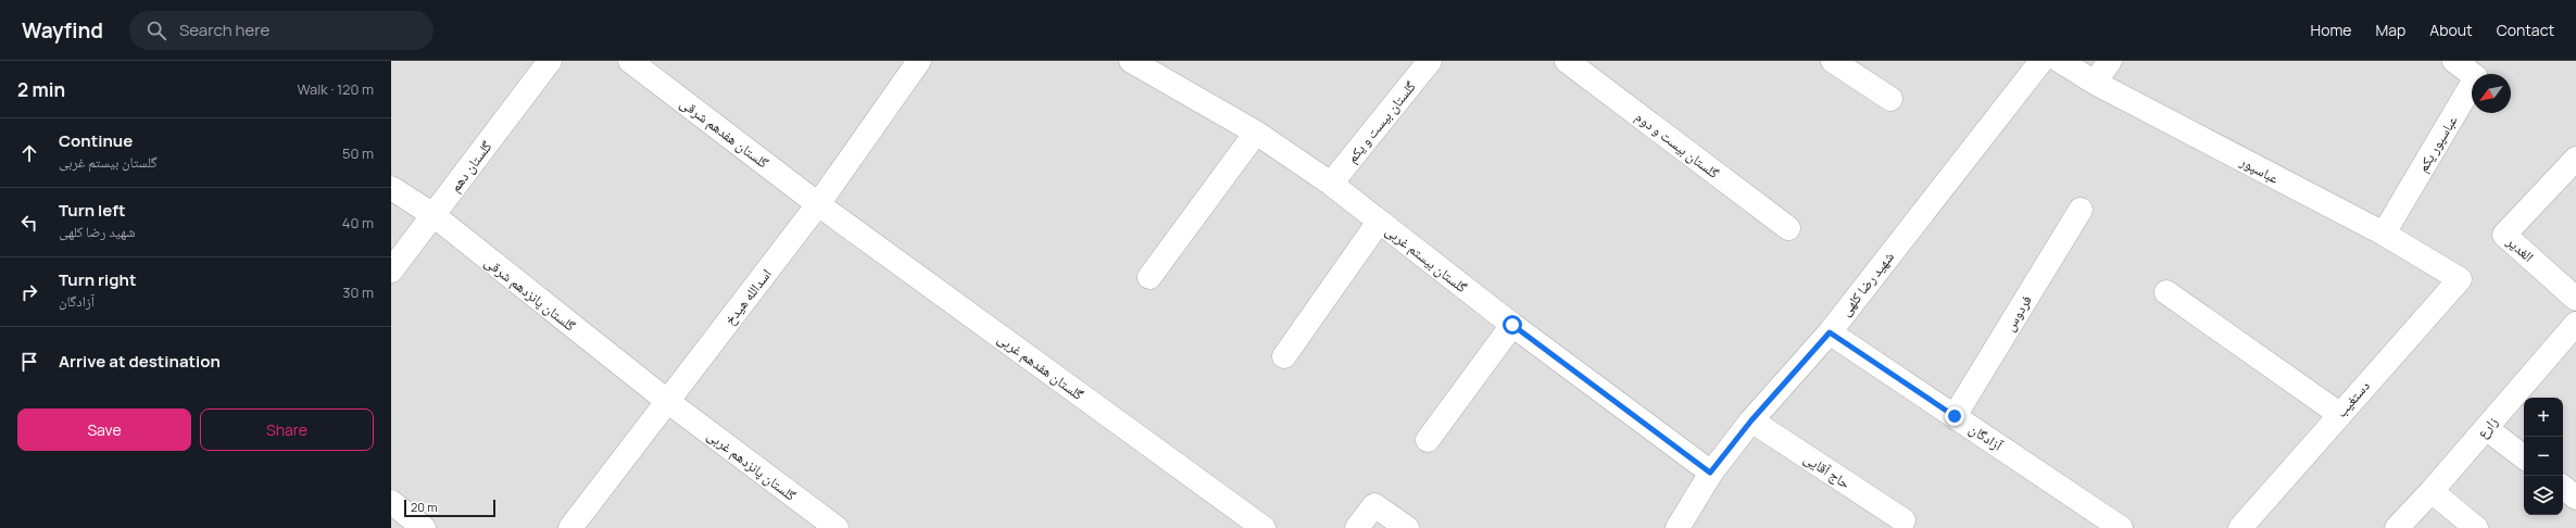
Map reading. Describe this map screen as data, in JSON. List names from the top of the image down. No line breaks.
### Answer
{"streets":{"street":["گلستان بیست و یکم","گلستان هفدهم شرقی","عباسپور یکم","گلستان بیست و دوم","گلستان دهم","عباسپور","الغدیر","گلستان بیستم غربی","شهید رضا کلهی","گلستان پانزدهم شرقی","اسدالله هیدخ","فردوس","گلستان هفدهم غربی","دستغیب","زارع","آزادگان","گلستان پانزدهم غربی","حاج آقایی"]},"crossings":[["گلستان بیست و یکم","گلستان بیستم غربی"],["گلستان هفدهم شرقی","اسدالله هیدخ"],["گلستان هفدهم شرقی","گلستان هفدهم غربی"],["عباسپور یکم","عباسپور"],["گلستان دهم","گلستان پانزدهم شرقی"],["عباسپور","دستغیب"],["گلستان بیستم غربی","شهید رضا کلهی"],["شهید رضا کلهی","آزادگان"],["شهید رضا کلهی","حاج آقایی"],["گلستان پانزدهم شرقی","اسدالله هیدخ"],["گلستان پانزدهم شرقی","گلستان پانزدهم غربی"],["اسدالله هیدخ","گلستان هفدهم غربی"],["اسدالله هیدخ","گلستان پانزدهم غربی"],["فردوس","آزادگان"]],"scale_bar":"20 m","north":"bottom left","page":{"header":"Wayfind","search":"Search here","nav":["Home","Map","About","Contact"],"heading":["2 min","Walk · 120 m"],"list":[["Continue","گلستان بیستم غربی","50 m"],["Turn left","شهید رضا کلهی","40 m"],["Turn right","آزادگان","30 m"],"Arrive at destination"],"buttons":["Save","Share"],"map_buttons":["+","−"],"scale":"20 m"}}
